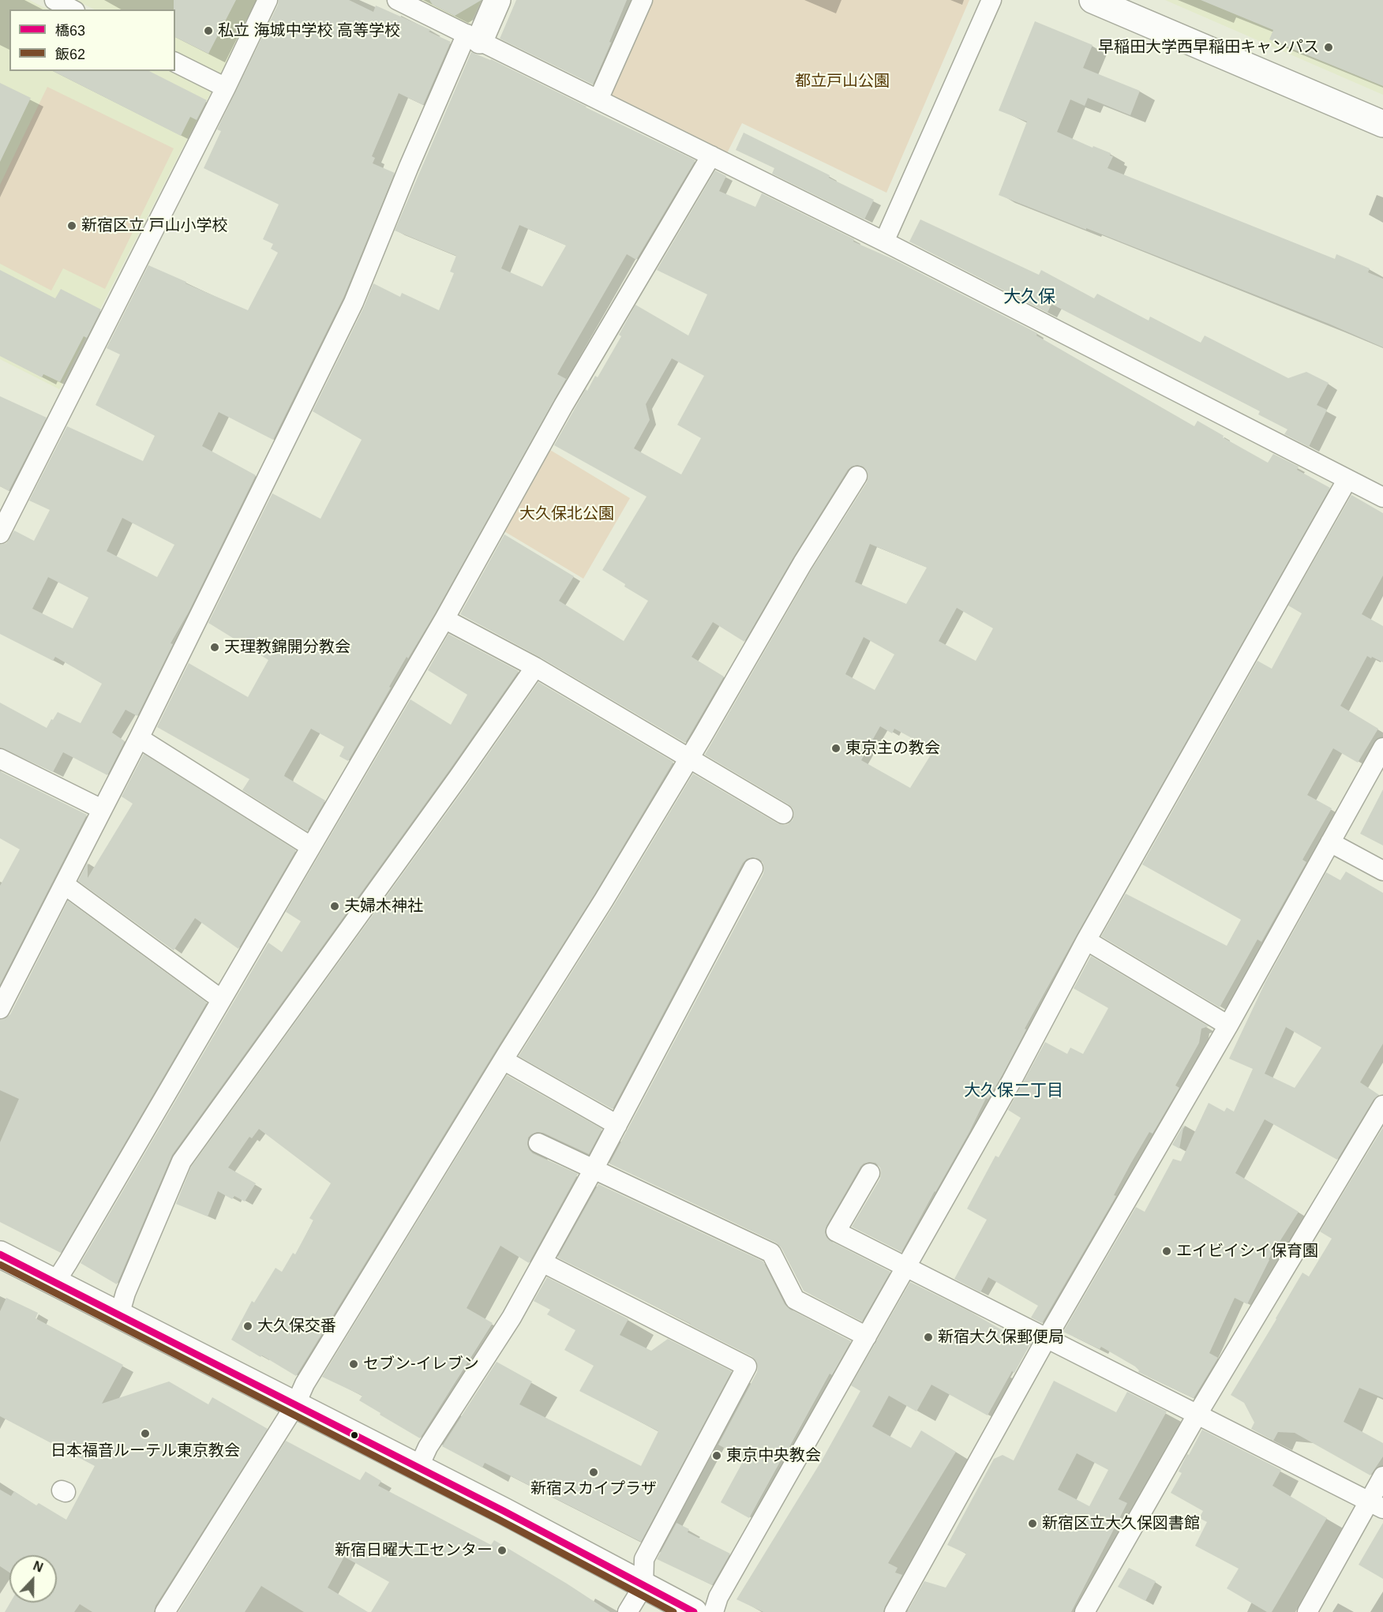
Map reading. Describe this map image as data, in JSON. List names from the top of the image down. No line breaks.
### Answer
{"districts":["大久保","大久保二丁目"],"parks":["都立戸山公園","大久保北公園"],"places":["私立 海城中学校 高等学校","早稲田大学西早稲田キャンパス","新宿区立 戸山小学校","天理教錦開分教会","東京主の教会","夫婦木神社","エイビイシイ保育園","大久保交番","新宿大久保郵便局","セブン-イレブン","日本福音ルーテル東京教会","東京中央教会","新宿スカイプラザ","新宿区立大久保図書館","新宿日曜大工センター"],"lines":["transit line 橋63","transit line 飯62"],"legend":["橋63","飯62"],"north":"top"}
